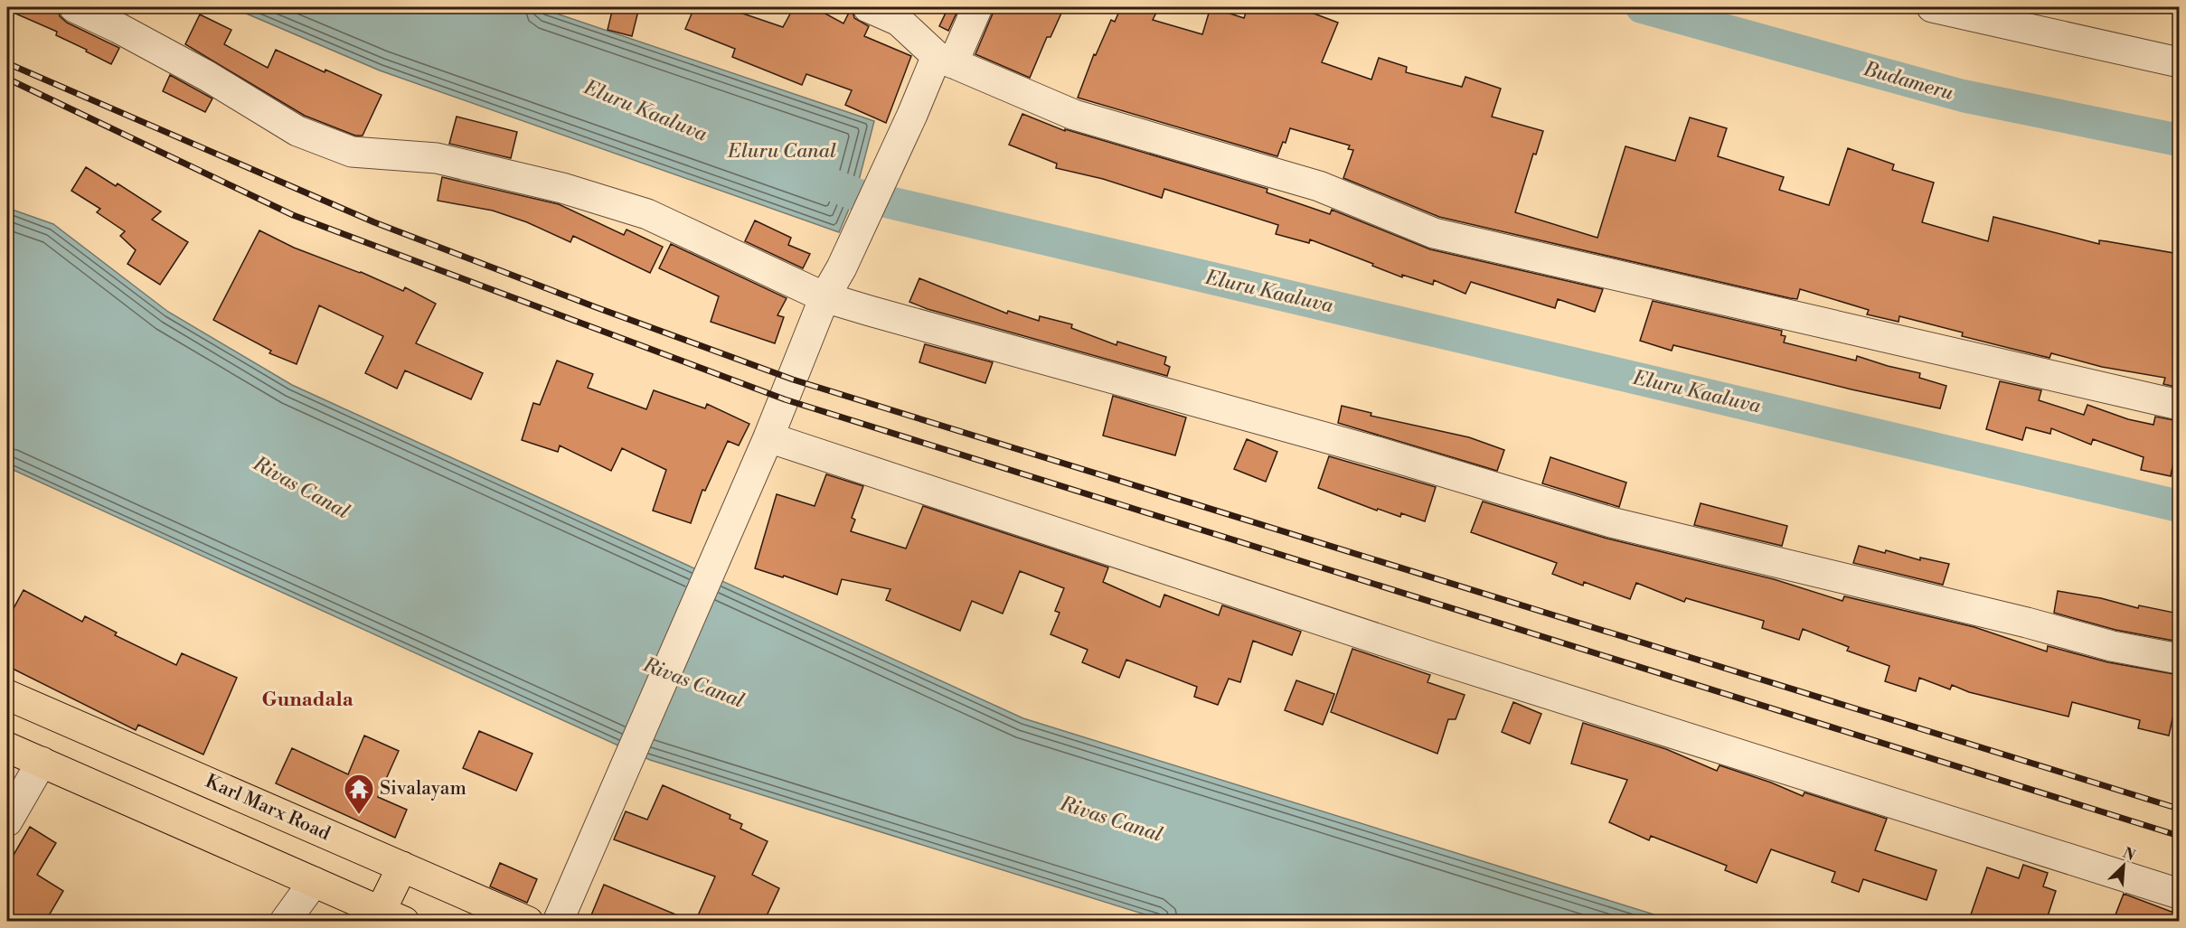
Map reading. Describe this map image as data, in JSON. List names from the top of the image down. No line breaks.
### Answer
{"streets":{"main road":["Karl Marx Road"]},"districts":["Gunadala"],"water":["Budameru","Eluru Kaaluva","Eluru Canal","Rivas Canal"],"places":{"temple":["Sivalayam"]},"north":"top right"}
